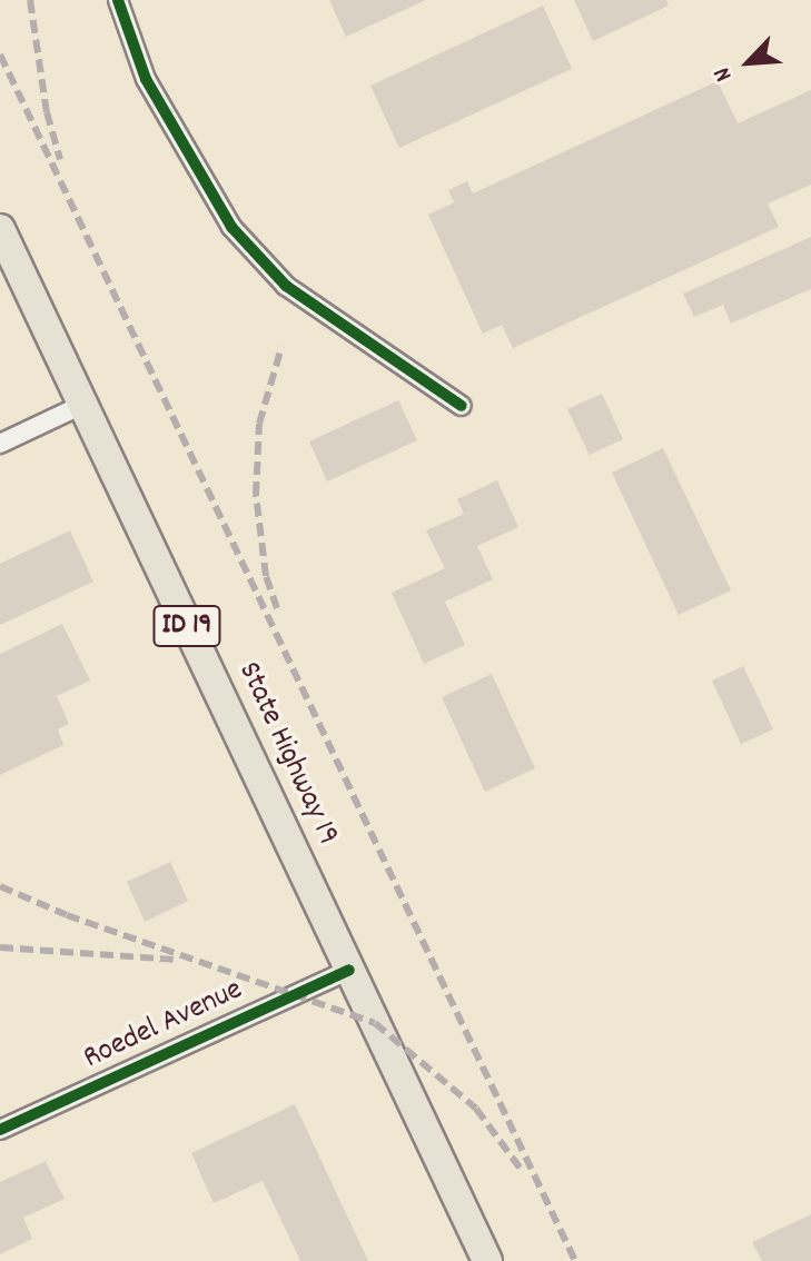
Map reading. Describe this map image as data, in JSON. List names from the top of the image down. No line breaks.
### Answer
{"streets":{"main road":["ID 19","State Highway 19"],"street":["Roedel Avenue"]},"crossings":[["State Highway 19","Roedel Avenue"]],"north":"bottom left"}
